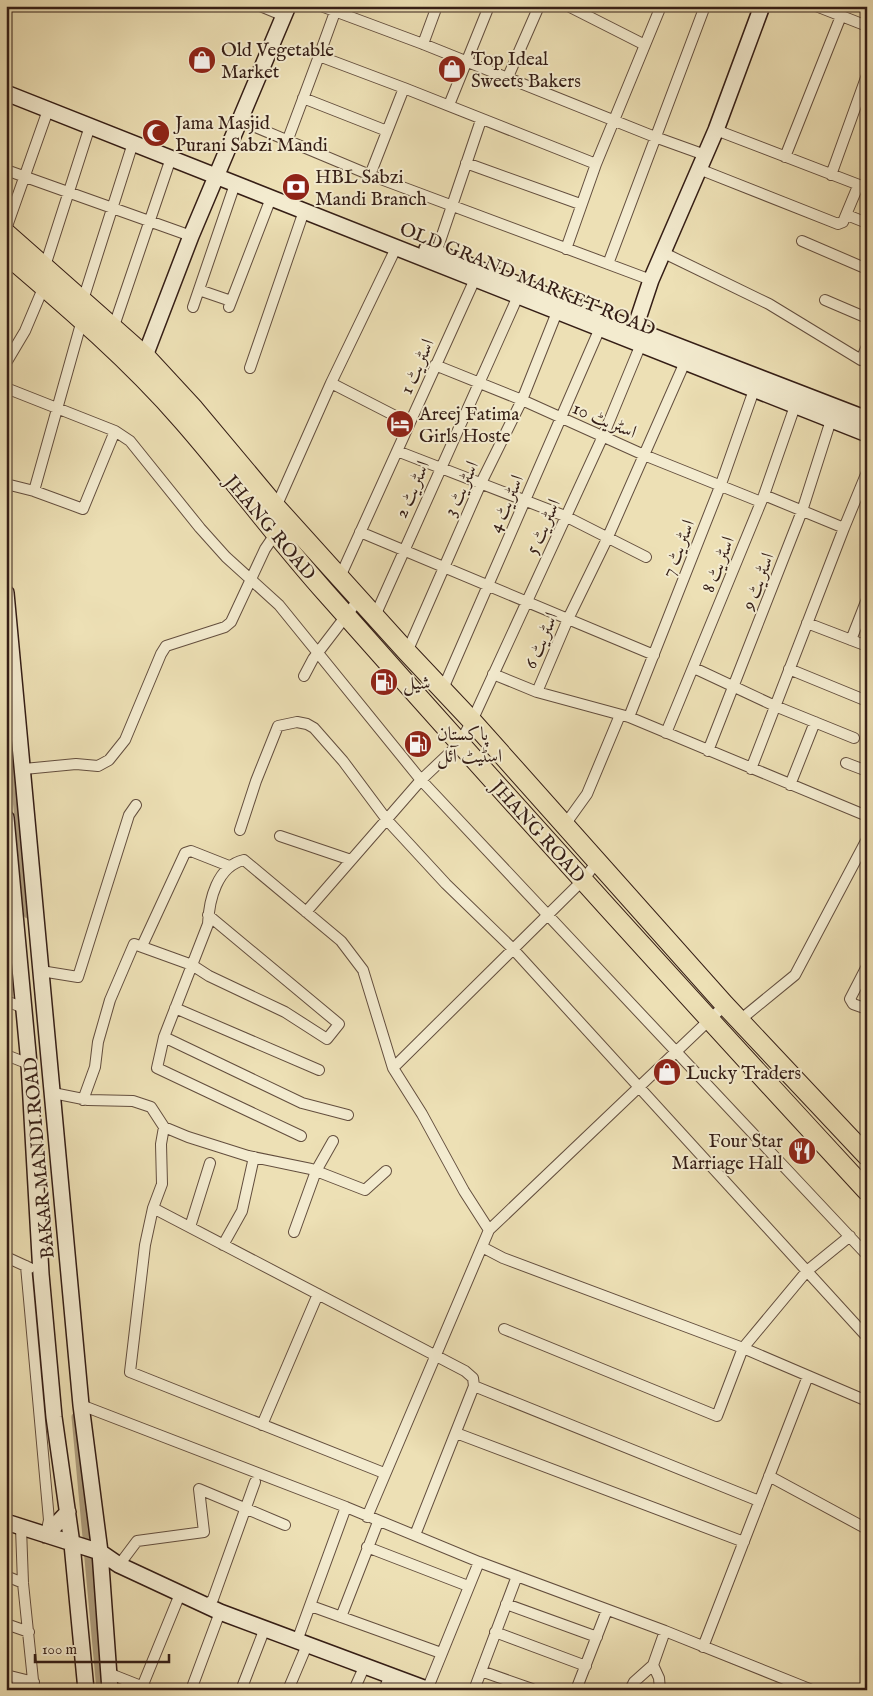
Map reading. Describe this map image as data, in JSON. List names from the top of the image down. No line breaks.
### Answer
{"streets":{"highway":["JHANG ROAD"],"street":["OLD GRAND MARKET ROAD","اسٹریٹ 1","اسٹریٹ 10","اسٹریٹ 3","اسٹریٹ 2","اسٹریٹ 4","اسٹریٹ 5","اسٹریٹ 7","اسٹریٹ 8","اسٹریٹ 9","اسٹریٹ 6","BAKAR MANDI ROAD"]},"crossings":[["OLD GRAND MARKET ROAD","اسٹریٹ 1"],["OLD GRAND MARKET ROAD","اسٹریٹ 3"],["OLD GRAND MARKET ROAD","اسٹریٹ 2"],["OLD GRAND MARKET ROAD","اسٹریٹ 4"],["OLD GRAND MARKET ROAD","اسٹریٹ 5"],["OLD GRAND MARKET ROAD","اسٹریٹ 7"],["OLD GRAND MARKET ROAD","اسٹریٹ 8"],["OLD GRAND MARKET ROAD","اسٹریٹ 9"],["OLD GRAND MARKET ROAD","اسٹریٹ 6"],["اسٹریٹ 1","اسٹریٹ 10"],["اسٹریٹ 1","JHANG ROAD"],["اسٹریٹ 10","اسٹریٹ 3"],["اسٹریٹ 10","اسٹریٹ 2"],["اسٹریٹ 10","اسٹریٹ 4"],["اسٹریٹ 10","اسٹریٹ 5"],["اسٹریٹ 10","اسٹریٹ 7"],["اسٹریٹ 10","اسٹریٹ 8"],["اسٹریٹ 10","اسٹریٹ 9"],["اسٹریٹ 10","اسٹریٹ 6"],["اسٹریٹ 3","JHANG ROAD"],["اسٹریٹ 2","JHANG ROAD"],["اسٹریٹ 4","JHANG ROAD"],["اسٹریٹ 5","JHANG ROAD"],["JHANG ROAD","اسٹریٹ 7"],["اسٹریٹ 7","اسٹریٹ 6"],["اسٹریٹ 8","اسٹریٹ 6"],["اسٹریٹ 9","اسٹریٹ 6"]],"places":{"shop":["Old Vegetable Market","Top Ideal Sweets Bakers","Lucky Traders"],"mosque":["Jama Masjid Purani Sabzi Mandi"],"bank":["HBL Sabzi Mandi Branch"],"hotel":["Areej Fatima Girls Hoste"],"fuel station":["شیل","پاکستان اسٹیٹ آئل"],"restaurant":["Four Star Marriage Hall"]},"scale_bar":"100 m"}
